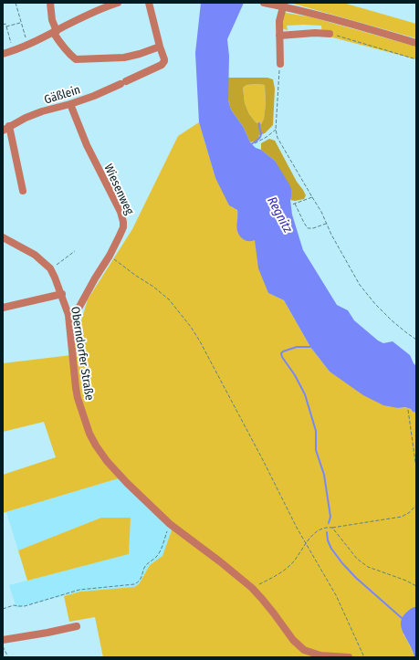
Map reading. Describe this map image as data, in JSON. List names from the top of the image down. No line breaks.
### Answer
{"streets":{"street":["Gäßlein","Wiesenweg","Oberndorfer Straße"]},"crossings":[["Gäßlein","Wiesenweg"],["Wiesenweg","Oberndorfer Straße"]],"water":["Regnitz"]}
